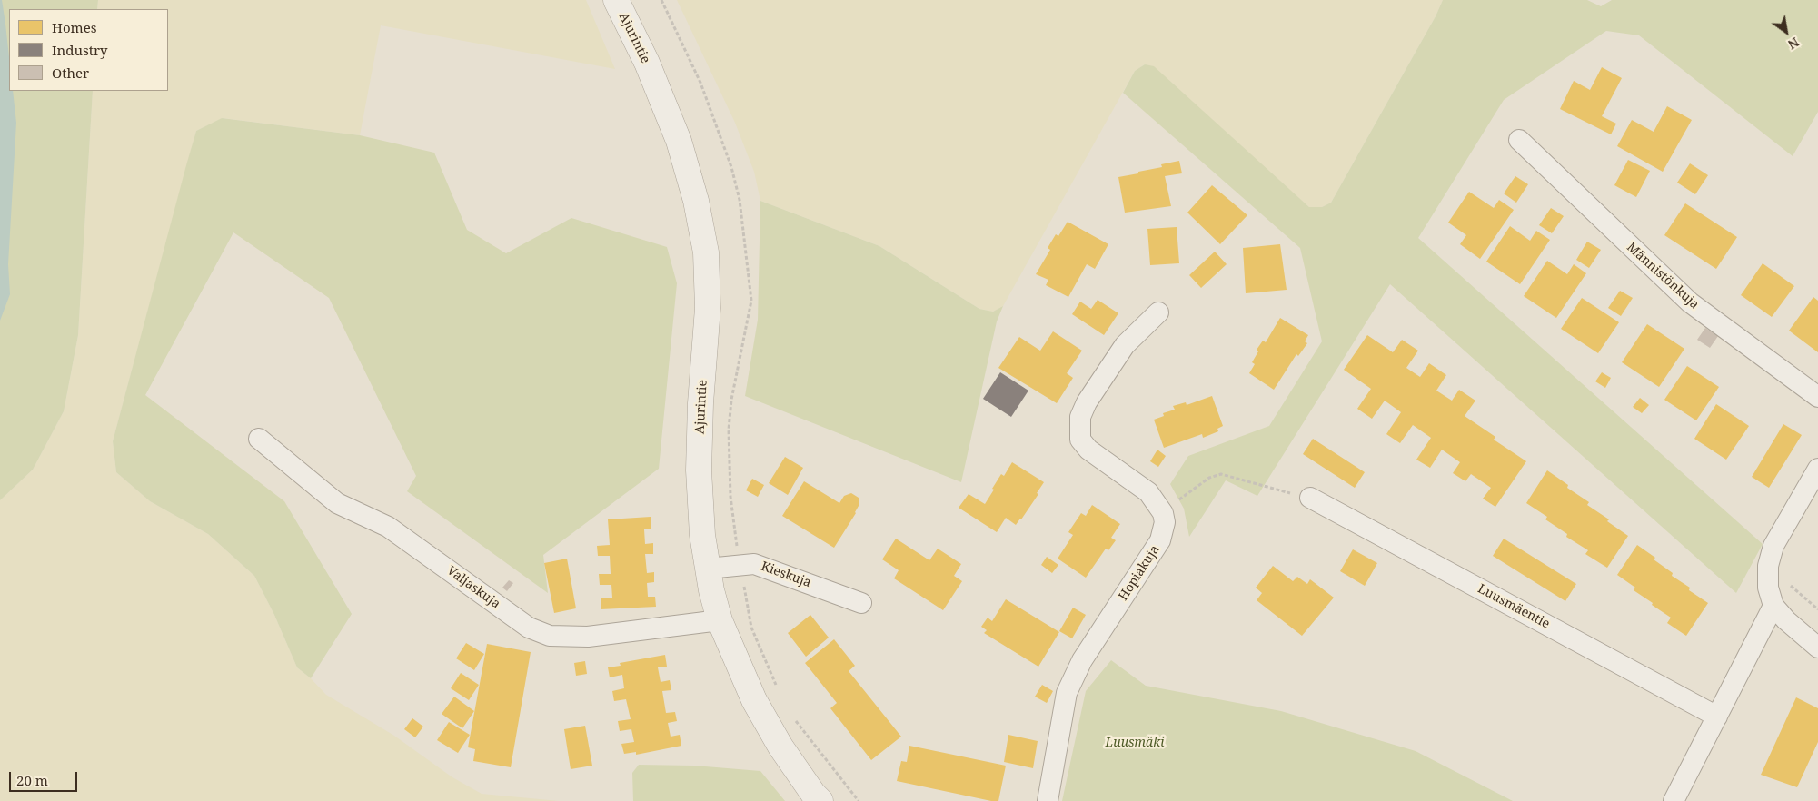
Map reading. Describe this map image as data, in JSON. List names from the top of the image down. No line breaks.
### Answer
{"streets":{"street":["Ajurintie","Männistönkuja","Hopiakuja","Kieskuja","Valjaskuja","Luusmäentie"]},"crossings":[["Ajurintie","Kieskuja"],["Ajurintie","Valjaskuja"]],"parks":["Luusmäki"],"legend":["Homes","Industry","Other"],"scale_bar":"20 m","north":"bottom right"}
